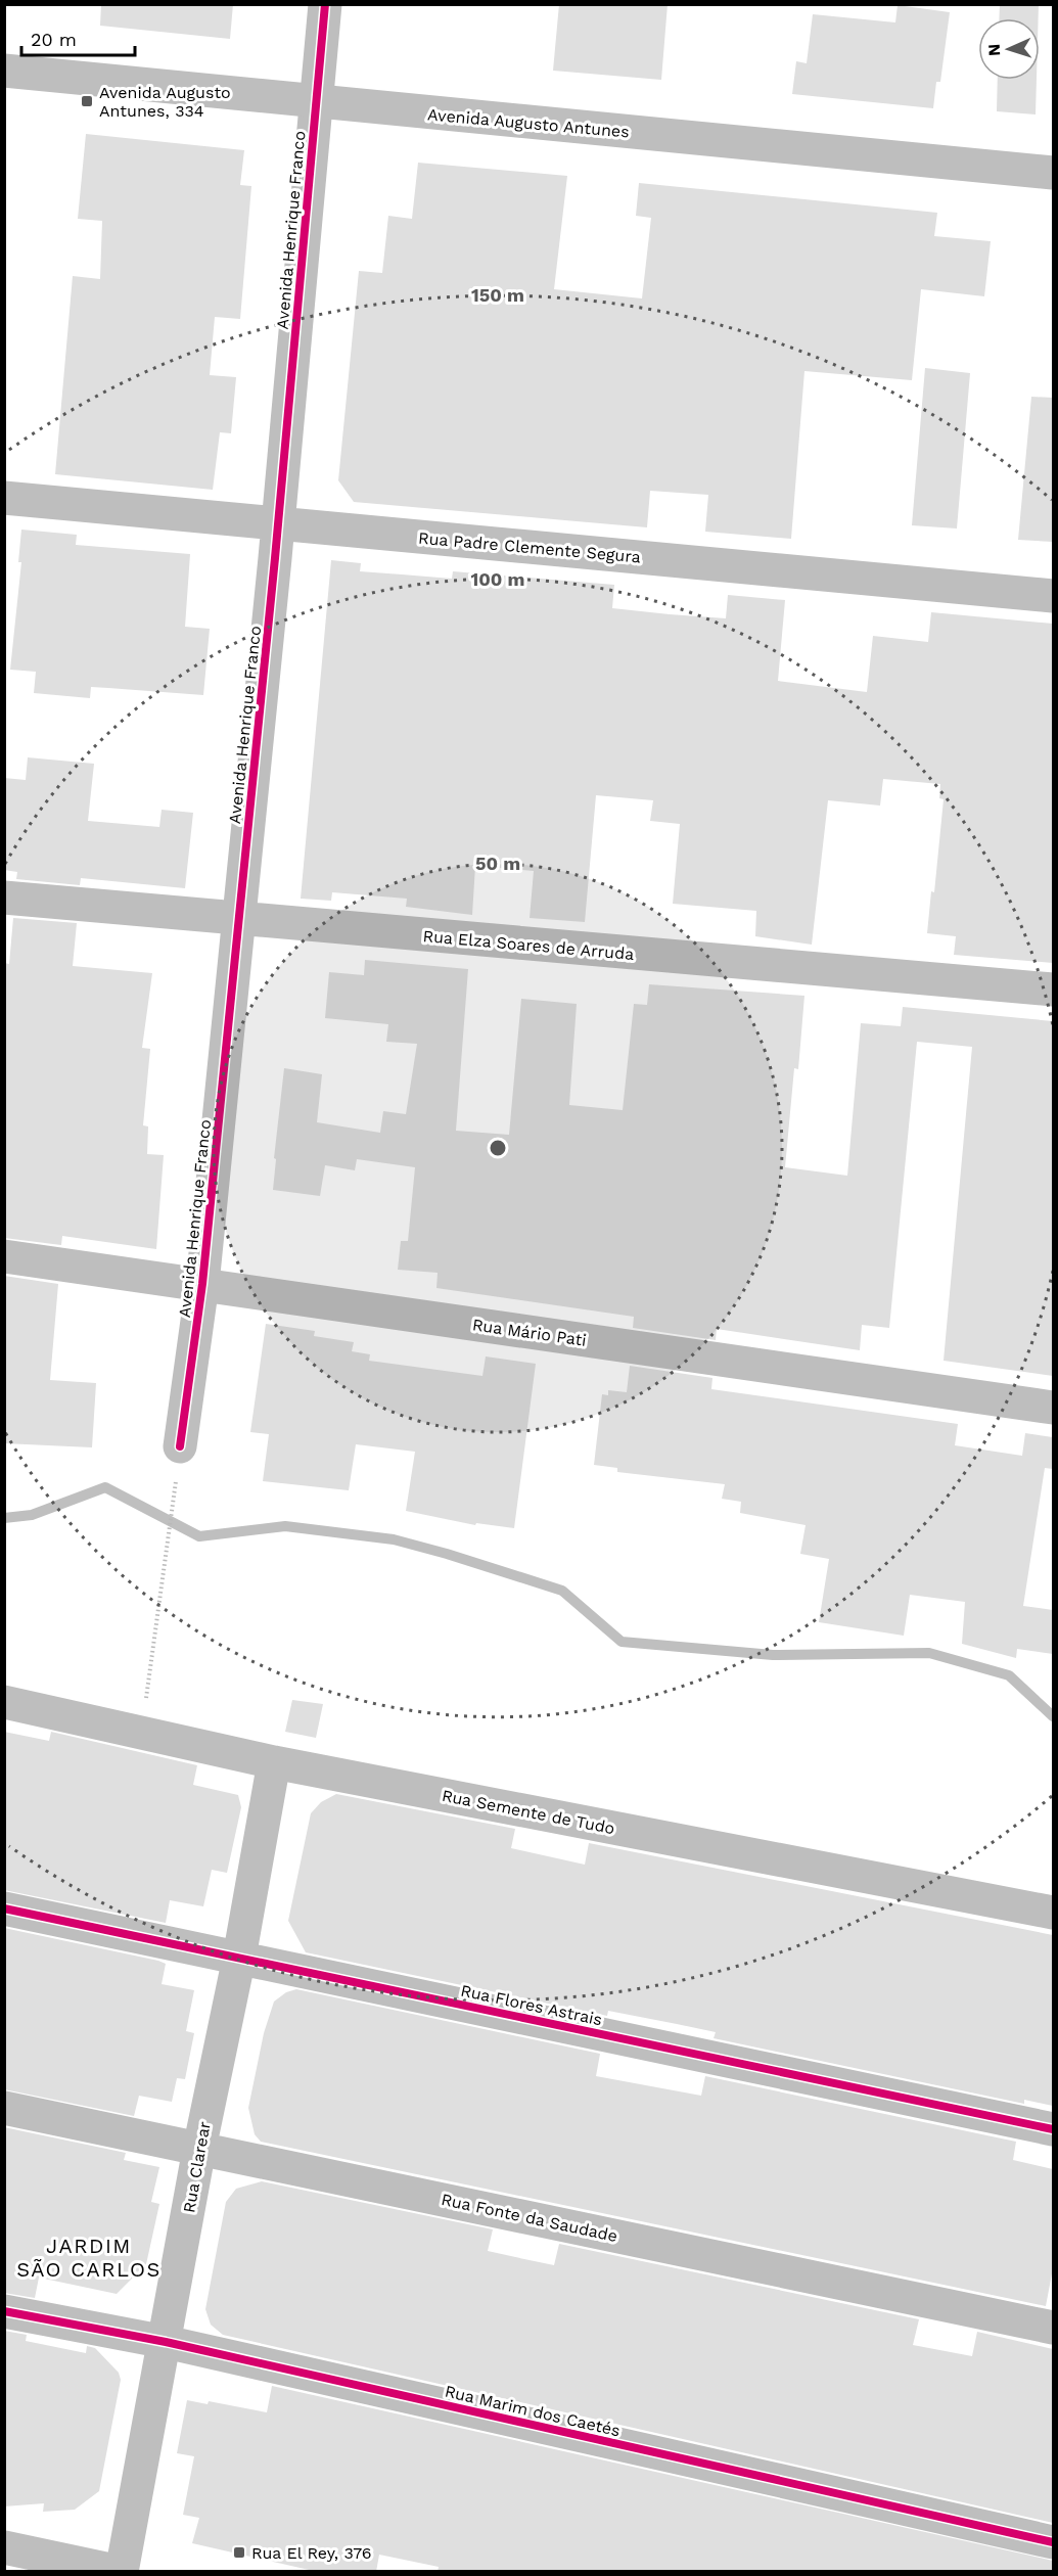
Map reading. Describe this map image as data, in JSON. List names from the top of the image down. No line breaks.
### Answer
{"streets":{"street":["Avenida Augusto Antunes","Avenida Henrique Franco","Rua Padre Clemente Segura","Rua Elza Soares de Arruda","Rua Mário Pati","Rua Semente de Tudo","Rua Flores Astrais","Rua Clarear","Rua Fonte da Saudade","Rua Marim dos Caetés"]},"crossings":[["Avenida Augusto Antunes","Avenida Henrique Franco"],["Avenida Henrique Franco","Rua Padre Clemente Segura"],["Avenida Henrique Franco","Rua Elza Soares de Arruda"],["Avenida Henrique Franco","Rua Mário Pati"],["Rua Semente de Tudo","Rua Clarear"],["Rua Flores Astrais","Rua Clarear"],["Rua Clarear","Rua Fonte da Saudade"],["Rua Clarear","Rua Marim dos Caetés"]],"districts":["JARDIM SÃO CARLOS"],"places":{"transit":["Avenida Augusto Antunes, 334","Rua El Rey, 376"]},"scale_bar":"20 m","north":"left","rings":["150 m","100 m","50 m"]}
